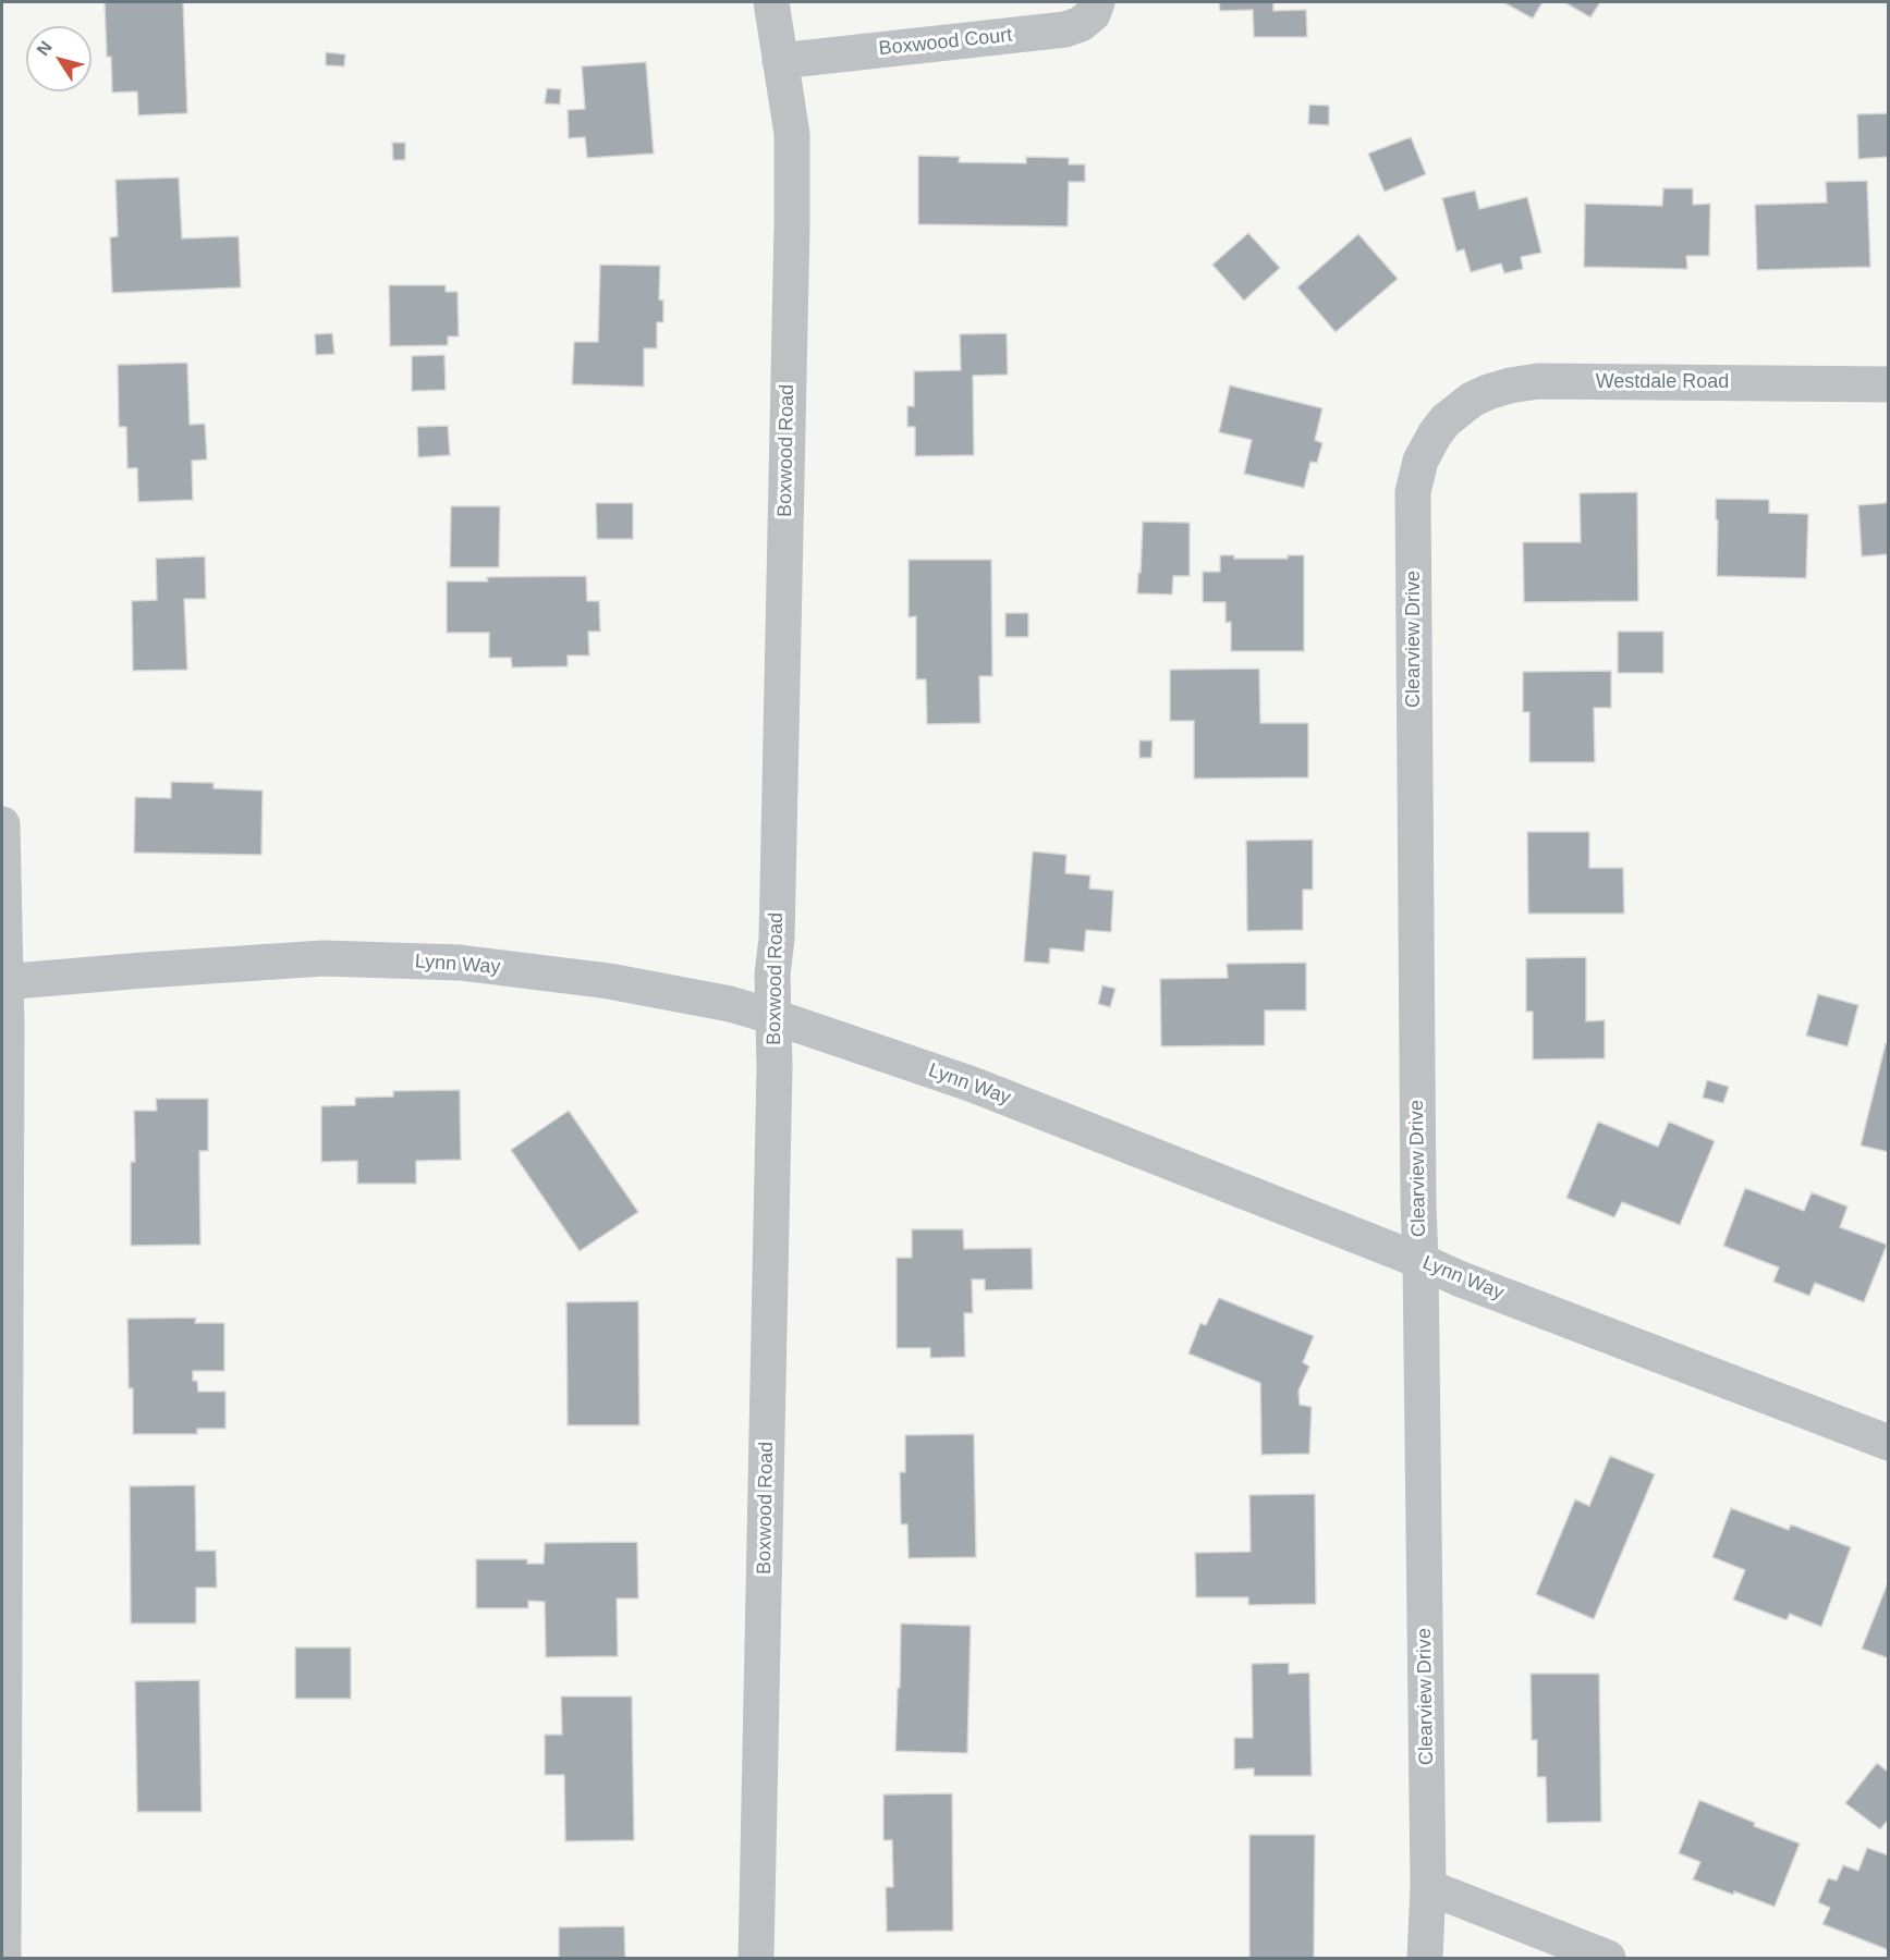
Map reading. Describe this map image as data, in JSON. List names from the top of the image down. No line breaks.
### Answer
{"streets":{"street":["Boxwood Court","Westdale Road","Boxwood Road","Clearview Drive","Lynn Way"]},"crossings":[["Boxwood Court","Boxwood Road"],["Westdale Road","Clearview Drive"],["Boxwood Road","Lynn Way"],["Clearview Drive","Lynn Way"]],"north":"top left"}
